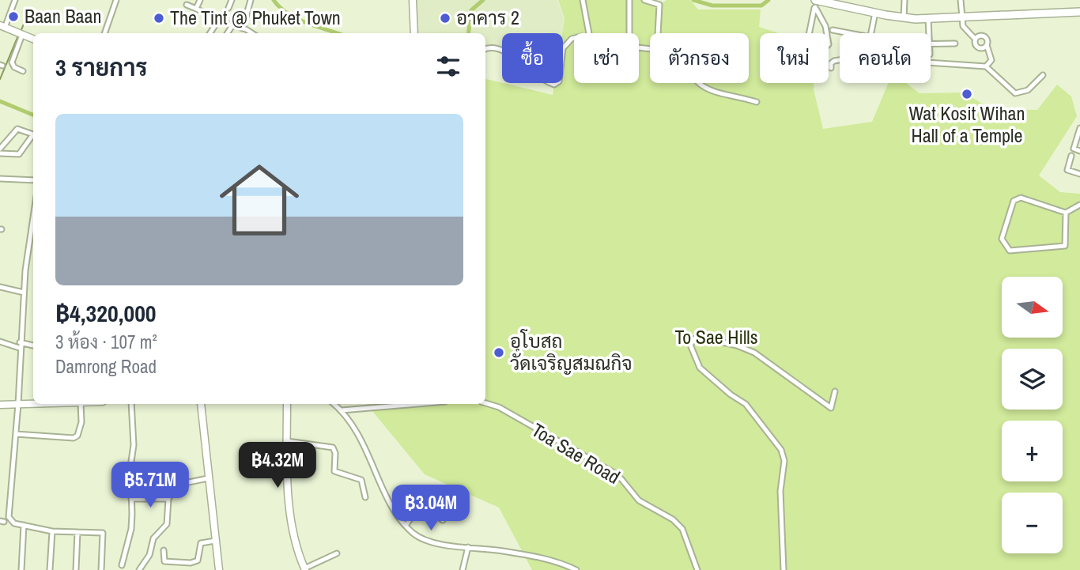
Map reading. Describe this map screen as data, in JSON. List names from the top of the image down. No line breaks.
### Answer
{"streets":{"street":["Toa Sae Road"]},"parks":["To Sae Hills"],"places":["Baan Baan","The Tint @ Phuket Town","อาคาร 2","Wat Kosit Wihan Hall of a Temple","อุโบสถ วัดเจริญสมณกิจ"],"north":"right","page":{"chip":["ซื้อ","เช่า","ตัวกรอง","ใหม่","คอนโด"],"heading":"3 รายการ","list":[{"name":"฿4,320,000","note":"3 ห้อง · 107 m² · Damrong Road"}],"map_buttons":["+","−"],"price":["฿4.32M","฿5.71M","฿3.04M"]}}
